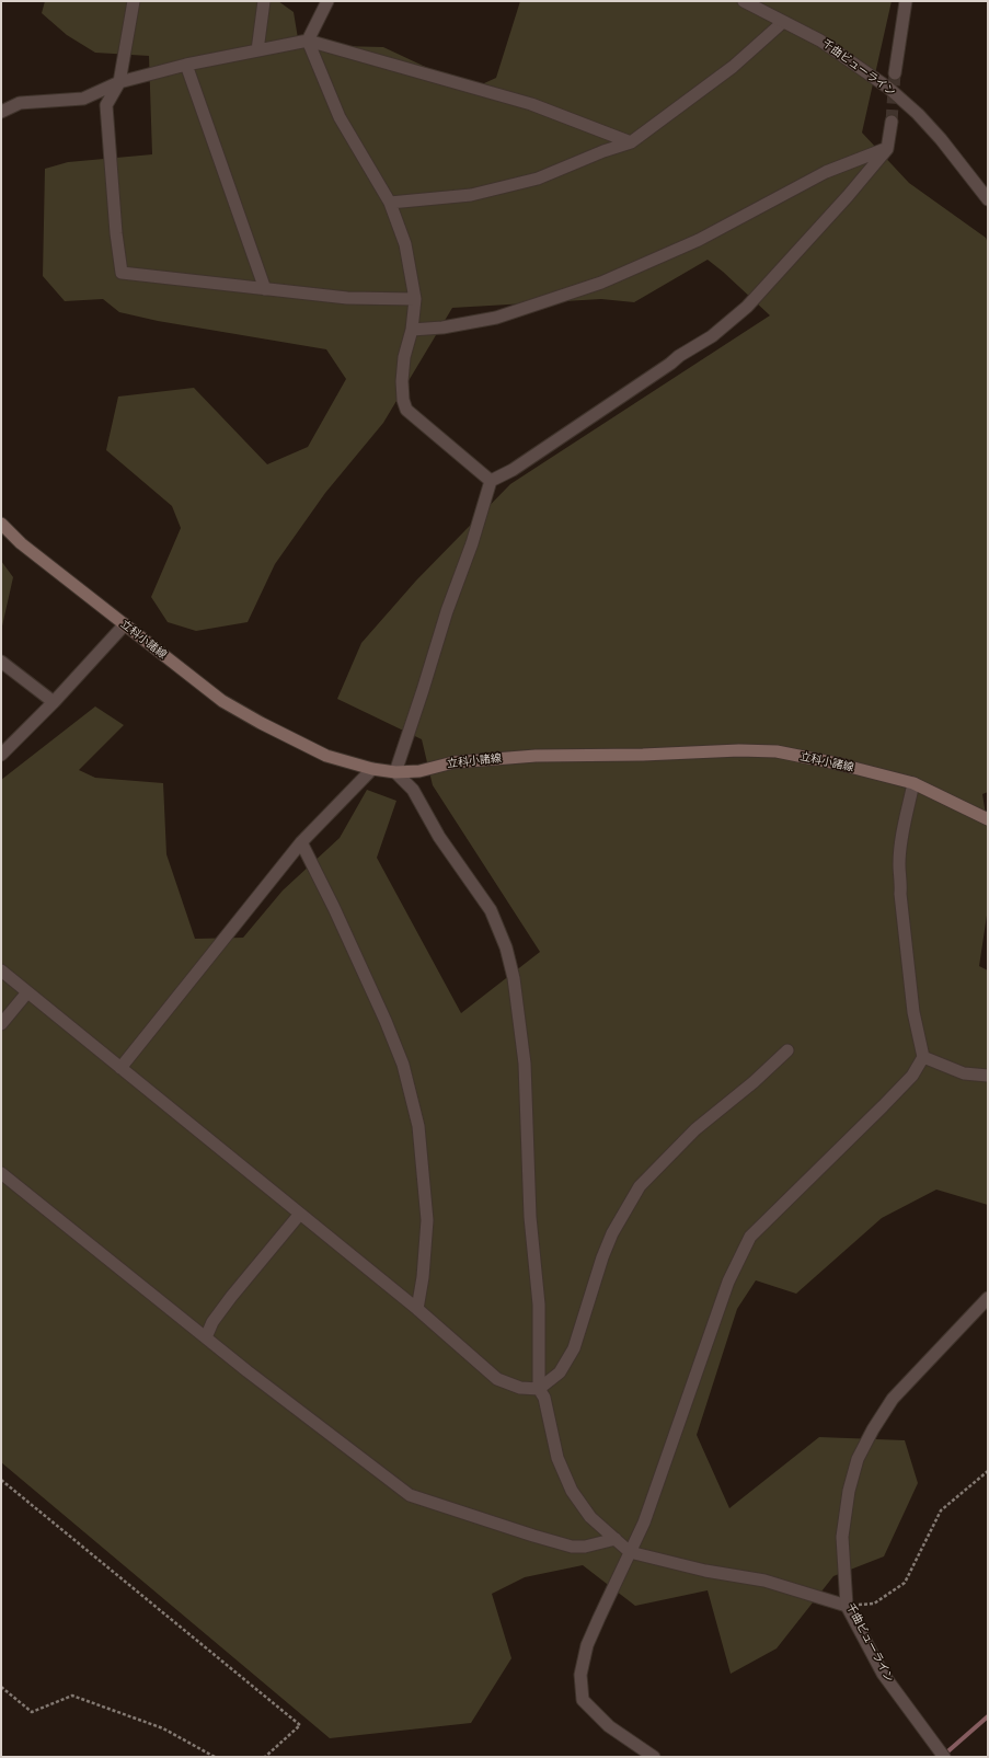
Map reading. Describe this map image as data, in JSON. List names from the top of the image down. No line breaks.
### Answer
{"streets":{"main road":["立科小諸線"],"street":["千曲ビューライン"]}}
